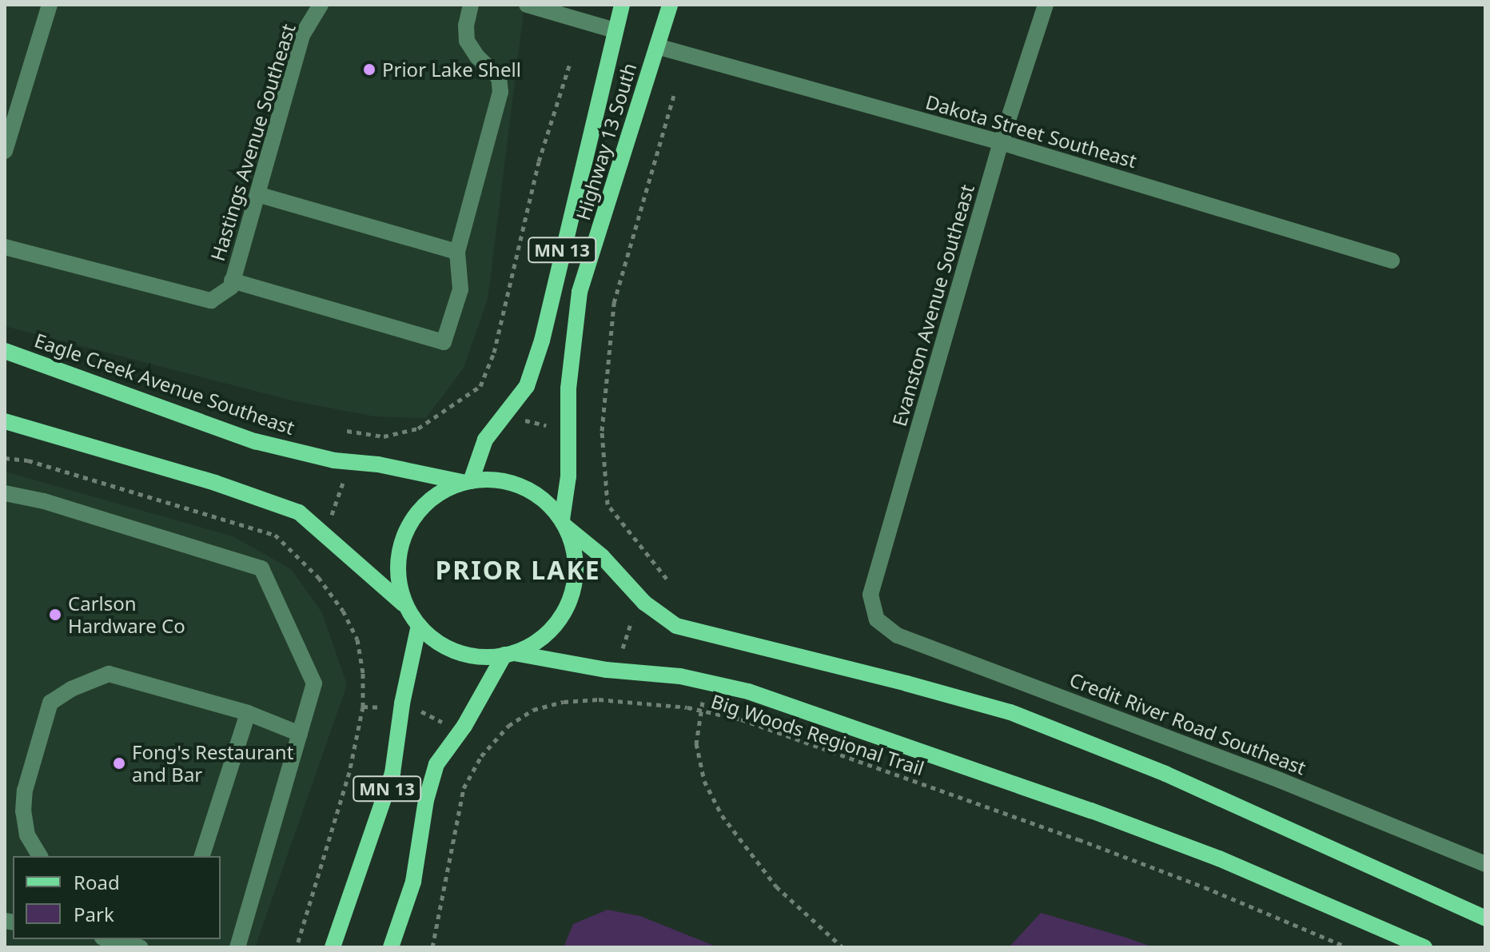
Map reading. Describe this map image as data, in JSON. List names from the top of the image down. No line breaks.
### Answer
{"streets":{"main road":["Highway 13 South","MN 13","Eagle Creek Avenue Southeast"],"street":["Dakota Street Southeast","Hastings Avenue Southeast","Evanston Avenue Southeast","Credit River Road Southeast"],"path":["Big Woods Regional Trail"]},"crossings":[["Dakota Street Southeast","Highway 13 South"],["Dakota Street Southeast","Evanston Avenue Southeast"],["Highway 13 South","MN 13"],["Highway 13 South","Eagle Creek Avenue Southeast"],["MN 13","Eagle Creek Avenue Southeast"],["Evanston Avenue Southeast","Credit River Road Southeast"]],"districts":["PRIOR LAKE"],"places":["Prior Lake Shell","Carlson Hardware Co","Fong's Restaurant and Bar"],"legend":["Road","Park"]}
